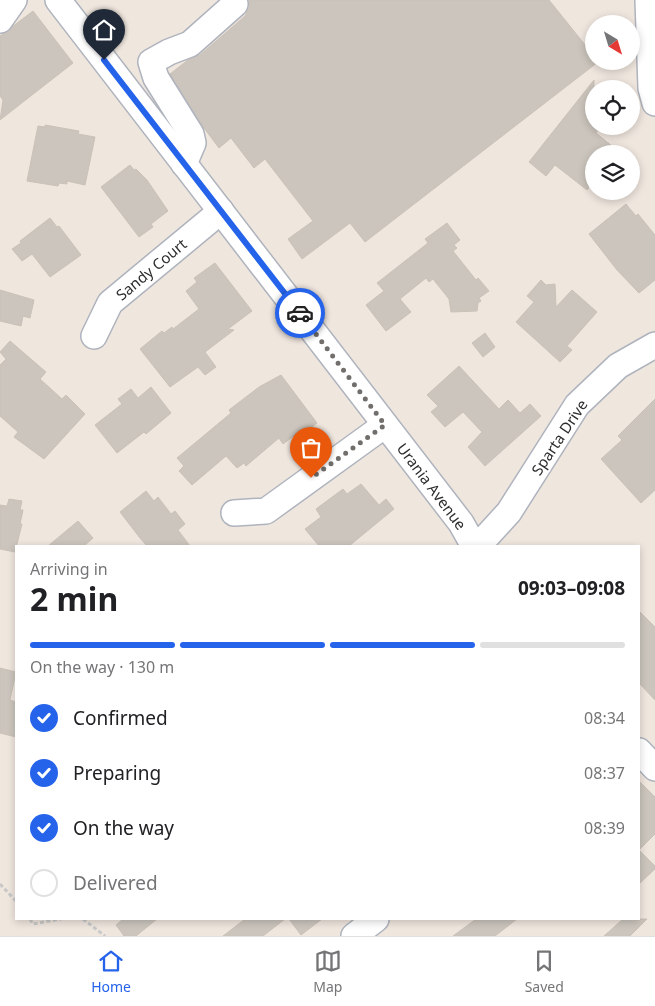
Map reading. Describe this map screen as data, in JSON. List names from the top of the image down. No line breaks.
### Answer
{"streets":{"street":["Sandy Court","Sparta Drive","Urania Avenue"]},"crossings":[["Sandy Court","Urania Avenue"]],"north":"bottom right","page":{"heading":["2 min","Arriving in","09:03–09:08"],"bar":"On the way · 130 m","list":[["Confirmed","08:34"],["Preparing","08:37"],["On the way","08:39"],"Delivered"],"tabs":["Home","Map","Saved"]}}
